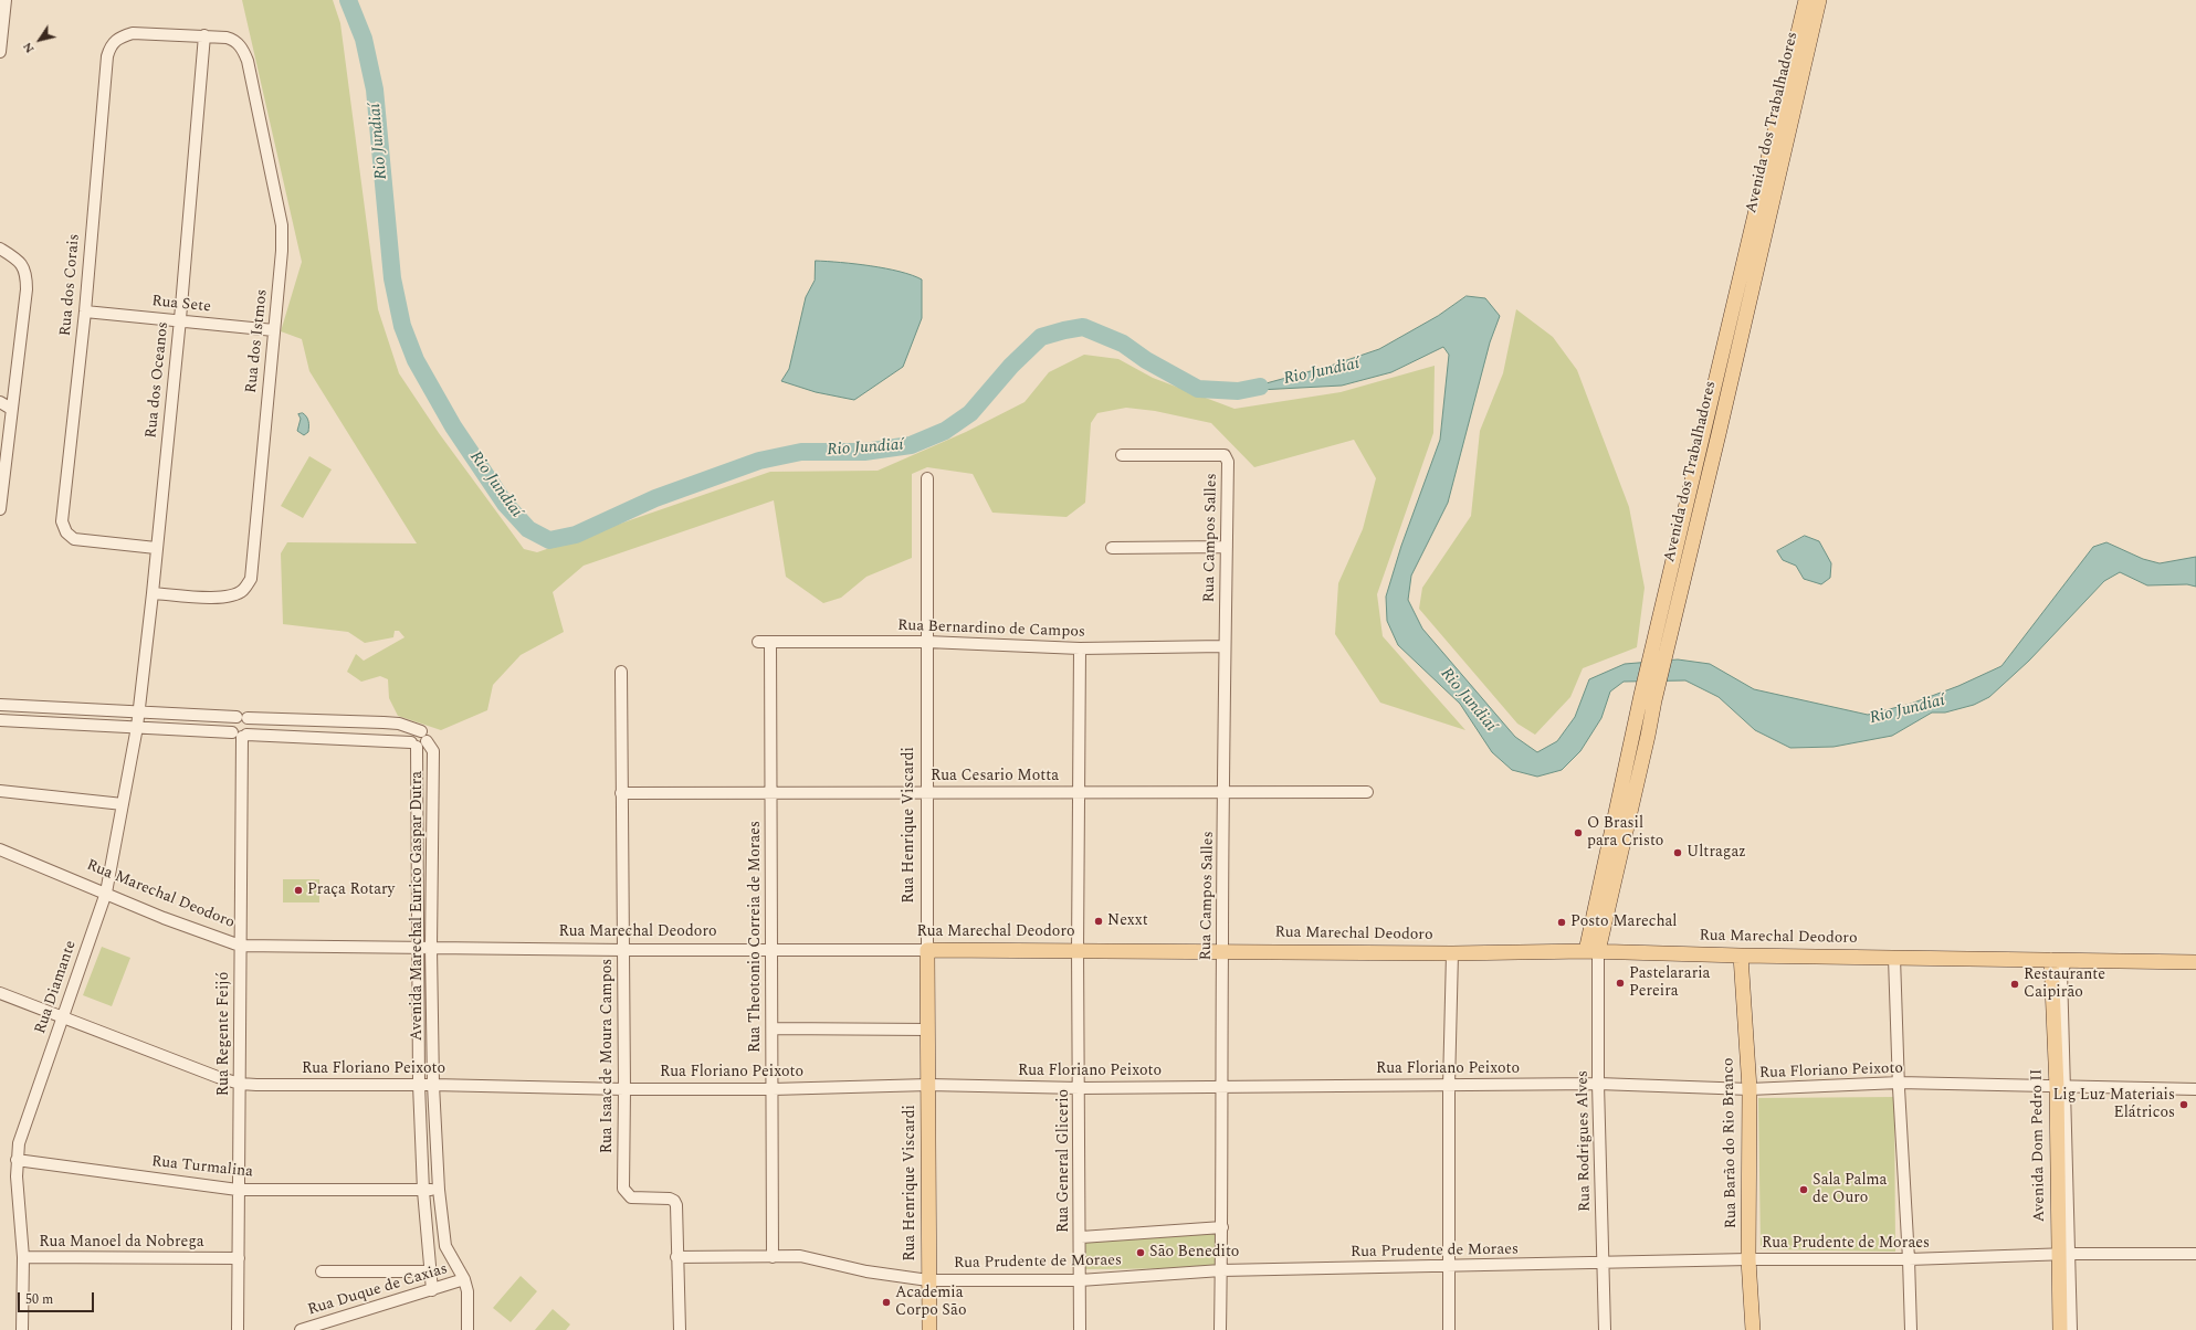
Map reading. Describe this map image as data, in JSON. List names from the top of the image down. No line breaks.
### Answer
{"streets":{"main road":["Avenida dos Trabalhadores","Rua Henrique Viscardi","Rua Marechal Deodoro","Rua Barão do Rio Branco","Avenida Dom Pedro II"],"street":["Rua dos Corais","Rua Sete","Rua dos Istmos","Rua dos Oceanos","Rua Campos Salles","Rua Bernardino de Campos","Rua Cesario Motta","Avenida Marechal Eurico Gaspar Dutra","Rua Theotonio Correia de Moraes","Rua Diamante","Rua Regente Feijó","Rua Isaac de Moura Campos","Rua Floriano Peixoto","Rua Rodrigues Alves","Rua General Glicerio","Rua Turmalina","Rua Manoel da Nobrega","Rua Prudente de Moraes","Rua Duque de Caxias"]},"crossings":[["Avenida dos Trabalhadores","Rua Marechal Deodoro"],["Avenida dos Trabalhadores","Rua Rodrigues Alves"],["Rua dos Corais","Rua Sete"],["Rua dos Corais","Rua dos Istmos"],["Rua dos Corais","Rua dos Oceanos"],["Rua Sete","Rua dos Istmos"],["Rua Sete","Rua dos Oceanos"],["Rua dos Istmos","Rua dos Oceanos"],["Rua dos Oceanos","Rua Diamante"],["Rua Campos Salles","Rua Bernardino de Campos"],["Rua Campos Salles","Rua Cesario Motta"],["Rua Campos Salles","Rua Marechal Deodoro"],["Rua Campos Salles","Rua Floriano Peixoto"],["Rua Campos Salles","Rua Prudente de Moraes"],["Rua Bernardino de Campos","Rua Henrique Viscardi"],["Rua Bernardino de Campos","Rua Theotonio Correia de Moraes"],["Rua Bernardino de Campos","Rua General Glicerio"],["Rua Cesario Motta","Rua Henrique Viscardi"],["Rua Cesario Motta","Rua Theotonio Correia de Moraes"],["Rua Cesario Motta","Rua Isaac de Moura Campos"],["Rua Cesario Motta","Rua General Glicerio"],["Rua Henrique Viscardi","Rua Marechal Deodoro"],["Rua Henrique Viscardi","Rua Floriano Peixoto"],["Rua Henrique Viscardi","Rua Prudente de Moraes"],["Rua Marechal Deodoro","Avenida Marechal Eurico Gaspar Dutra"],["Rua Marechal Deodoro","Rua Theotonio Correia de Moraes"],["Rua Marechal Deodoro","Rua Diamante"],["Rua Marechal Deodoro","Rua Regente Feijó"],["Rua Marechal Deodoro","Rua Isaac de Moura Campos"],["Rua Marechal Deodoro","Rua Rodrigues Alves"],["Rua Marechal Deodoro","Rua Barão do Rio Branco"],["Rua Marechal Deodoro","Avenida Dom Pedro II"],["Rua Marechal Deodoro","Rua General Glicerio"],["Avenida Marechal Eurico Gaspar Dutra","Rua Floriano Peixoto"],["Avenida Marechal Eurico Gaspar Dutra","Rua Turmalina"],["Avenida Marechal Eurico Gaspar Dutra","Rua Duque de Caxias"],["Rua Theotonio Correia de Moraes","Rua Floriano Peixoto"],["Rua Theotonio Correia de Moraes","Rua Prudente de Moraes"],["Rua Diamante","Rua Floriano Peixoto"],["Rua Diamante","Rua Turmalina"],["Rua Diamante","Rua Manoel da Nobrega"],["Rua Regente Feijó","Rua Floriano Peixoto"],["Rua Regente Feijó","Rua Turmalina"],["Rua Regente Feijó","Rua Manoel da Nobrega"],["Rua Isaac de Moura Campos","Rua Floriano Peixoto"],["Rua Isaac de Moura Campos","Rua Prudente de Moraes"],["Rua Floriano Peixoto","Rua Rodrigues Alves"],["Rua Floriano Peixoto","Rua Barão do Rio Branco"],["Rua Floriano Peixoto","Avenida Dom Pedro II"],["Rua Floriano Peixoto","Rua General Glicerio"],["Rua Rodrigues Alves","Rua Prudente de Moraes"],["Rua Barão do Rio Branco","Rua Prudente de Moraes"],["Avenida Dom Pedro II","Rua Prudente de Moraes"],["Rua General Glicerio","Rua Prudente de Moraes"]],"water":["Rio Jundiaí"],"places":["O Brasil para Cristo","Ultragaz","Praça Rotary","Nexxt","Posto Marechal","Pastelararia Pereira","Restaurante Caipirão","Lig Luz Materiais Elátricos","Sala Palma de Ouro","São Benedito","Academia Corpo São"],"scale_bar":"50 m","north":"bottom left"}
